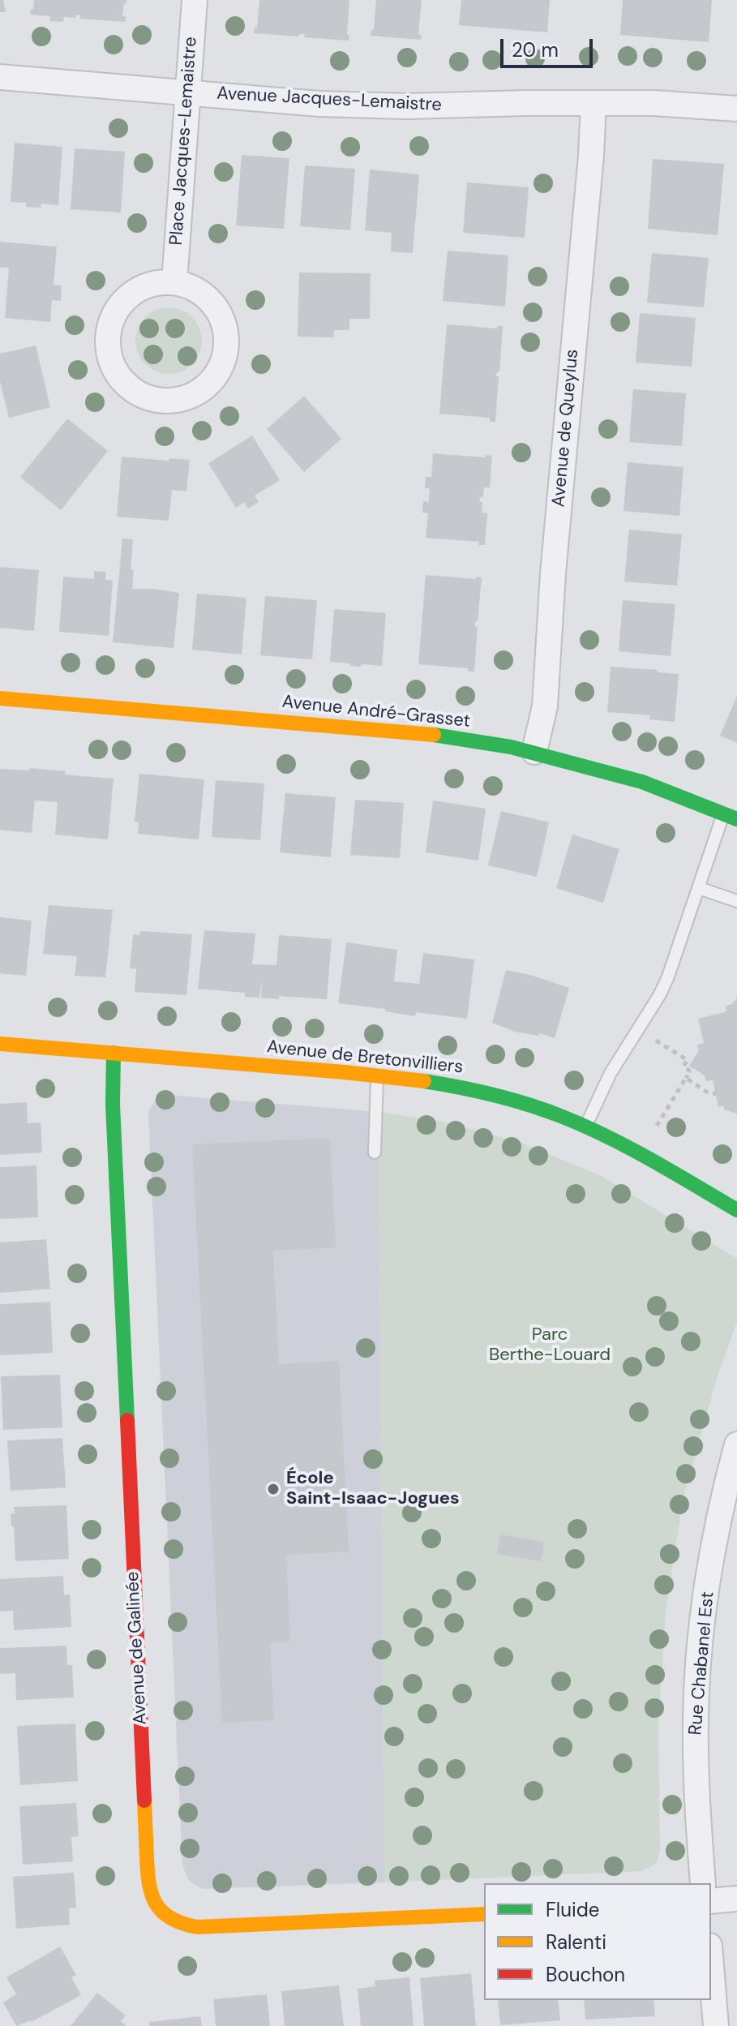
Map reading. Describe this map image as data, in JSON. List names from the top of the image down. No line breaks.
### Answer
{"streets":{"street":["Avenue Jacques-Lemaistre","Place Jacques-Lemaistre","Avenue de Queylus","Avenue André-Grasset","Avenue de Bretonvilliers","Avenue de Galinée","Rue Chabanel Est"]},"crossings":[["Avenue Jacques-Lemaistre","Place Jacques-Lemaistre"],["Avenue Jacques-Lemaistre","Avenue de Queylus"],["Avenue de Queylus","Avenue André-Grasset"],["Avenue de Bretonvilliers","Avenue de Galinée"]],"parks":["Parc Berthe-Louard"],"places":["École Saint-Isaac-Jogues"],"legend":["Fluide","Ralenti","Bouchon"],"scale_bar":"20 m"}
